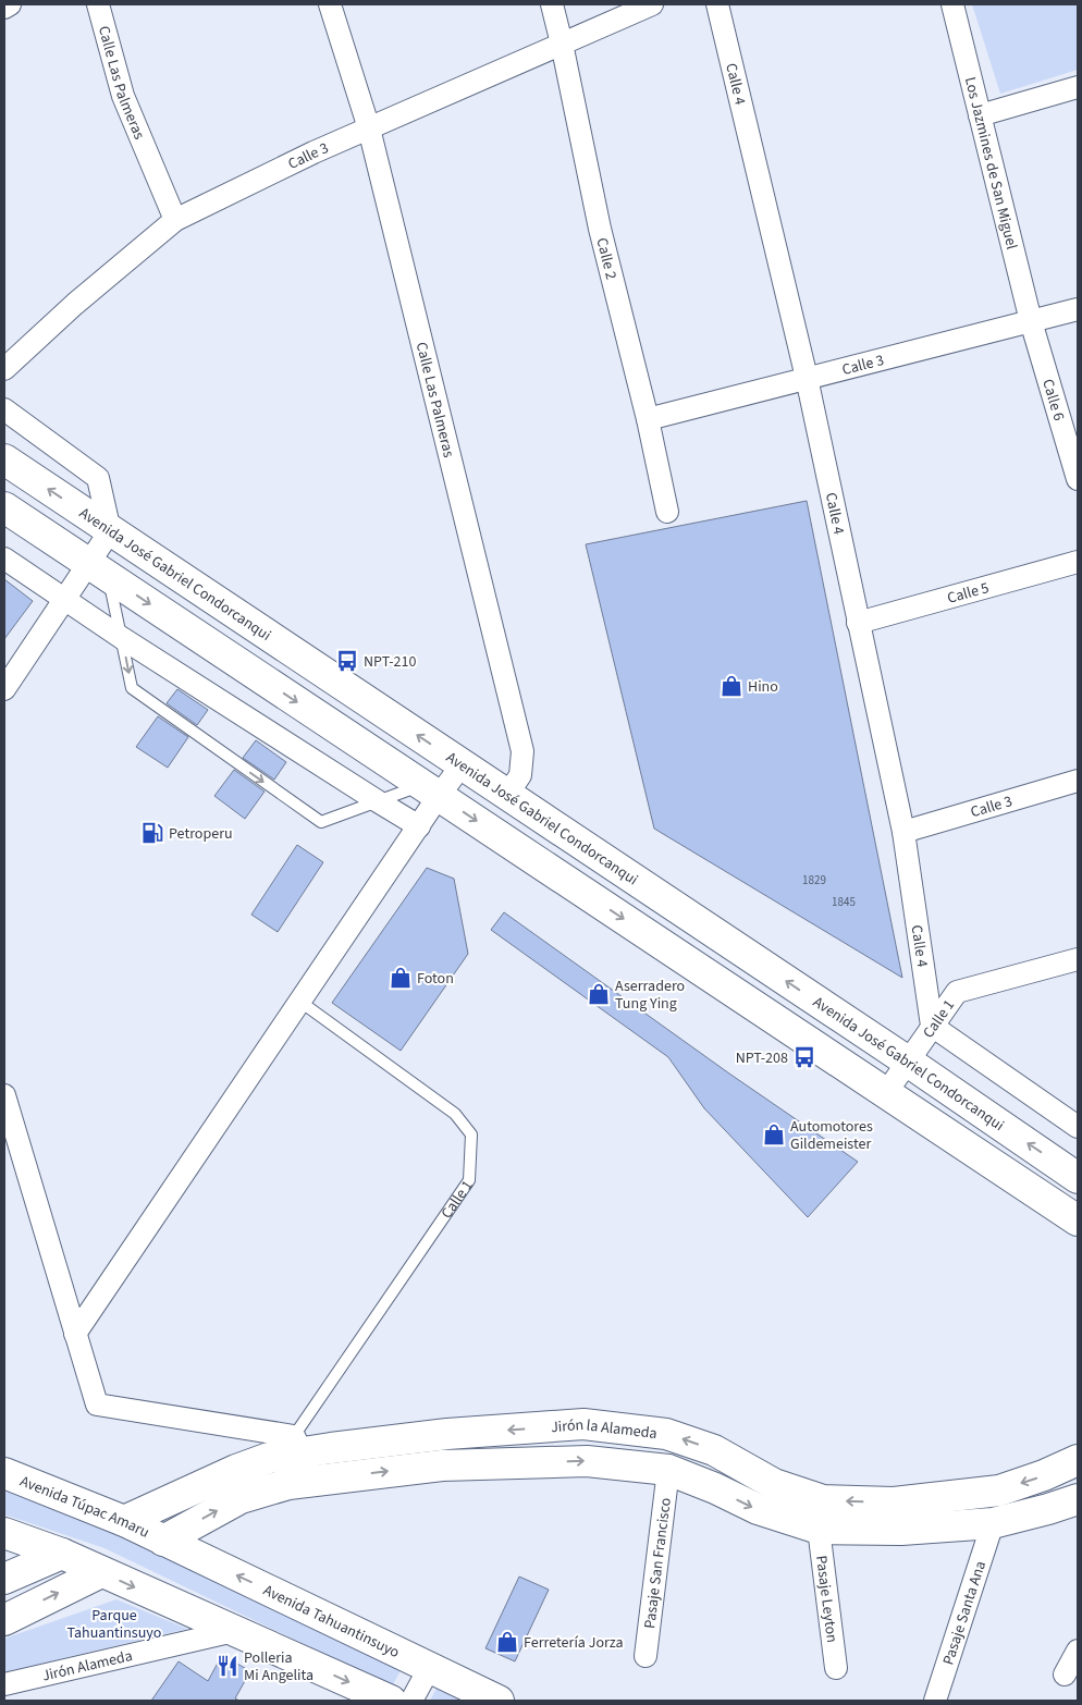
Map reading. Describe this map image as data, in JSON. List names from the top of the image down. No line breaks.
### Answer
{"streets":{"main road":["Avenida José Gabriel Condorcanqui","Jirón la Alameda","Avenida Túpac Amaru","Avenida Tahuantinsuyo"],"street":["Calle Las Palmeras","Calle 4","Calle 3","Los Jazmines de San Miguel","Calle 2","Calle 6","Calle 5","Calle 1","Pasaje San Francisco","Pasaje Leyton","Pasaje Santa Ana","Jirón Alameda"]},"crossings":[["Calle Las Palmeras","Calle 3"],["Calle Las Palmeras","Avenida José Gabriel Condorcanqui"],["Calle 4","Calle 3"],["Calle 4","Calle 5"],["Calle 4","Calle 1"],["Calle 3","Los Jazmines de San Miguel"],["Calle 3","Calle 2"],["Calle 3","Calle 6"],["Los Jazmines de San Miguel","Calle 6"],["Avenida José Gabriel Condorcanqui","Calle 1"],["Calle 1","Jirón la Alameda"],["Jirón la Alameda","Avenida Túpac Amaru"],["Jirón la Alameda","Pasaje San Francisco"],["Jirón la Alameda","Pasaje Leyton"],["Jirón la Alameda","Pasaje Santa Ana"],["Jirón la Alameda","Avenida Tahuantinsuyo"],["Avenida Túpac Amaru","Avenida Tahuantinsuyo"]],"parks":["Parque Tahuantinsuyo"],"places":{"bus stop":["NPT-210","NPT-208"],"shop":["Hino","Foton","Aserradero Tung Ying","Automotores Gildemeister","Ferretería Jorza"],"fuel station":["Petroperu"],"restaurant":["Polleria Mi Angelita"]},"house_numbers":["1829","1845"]}
